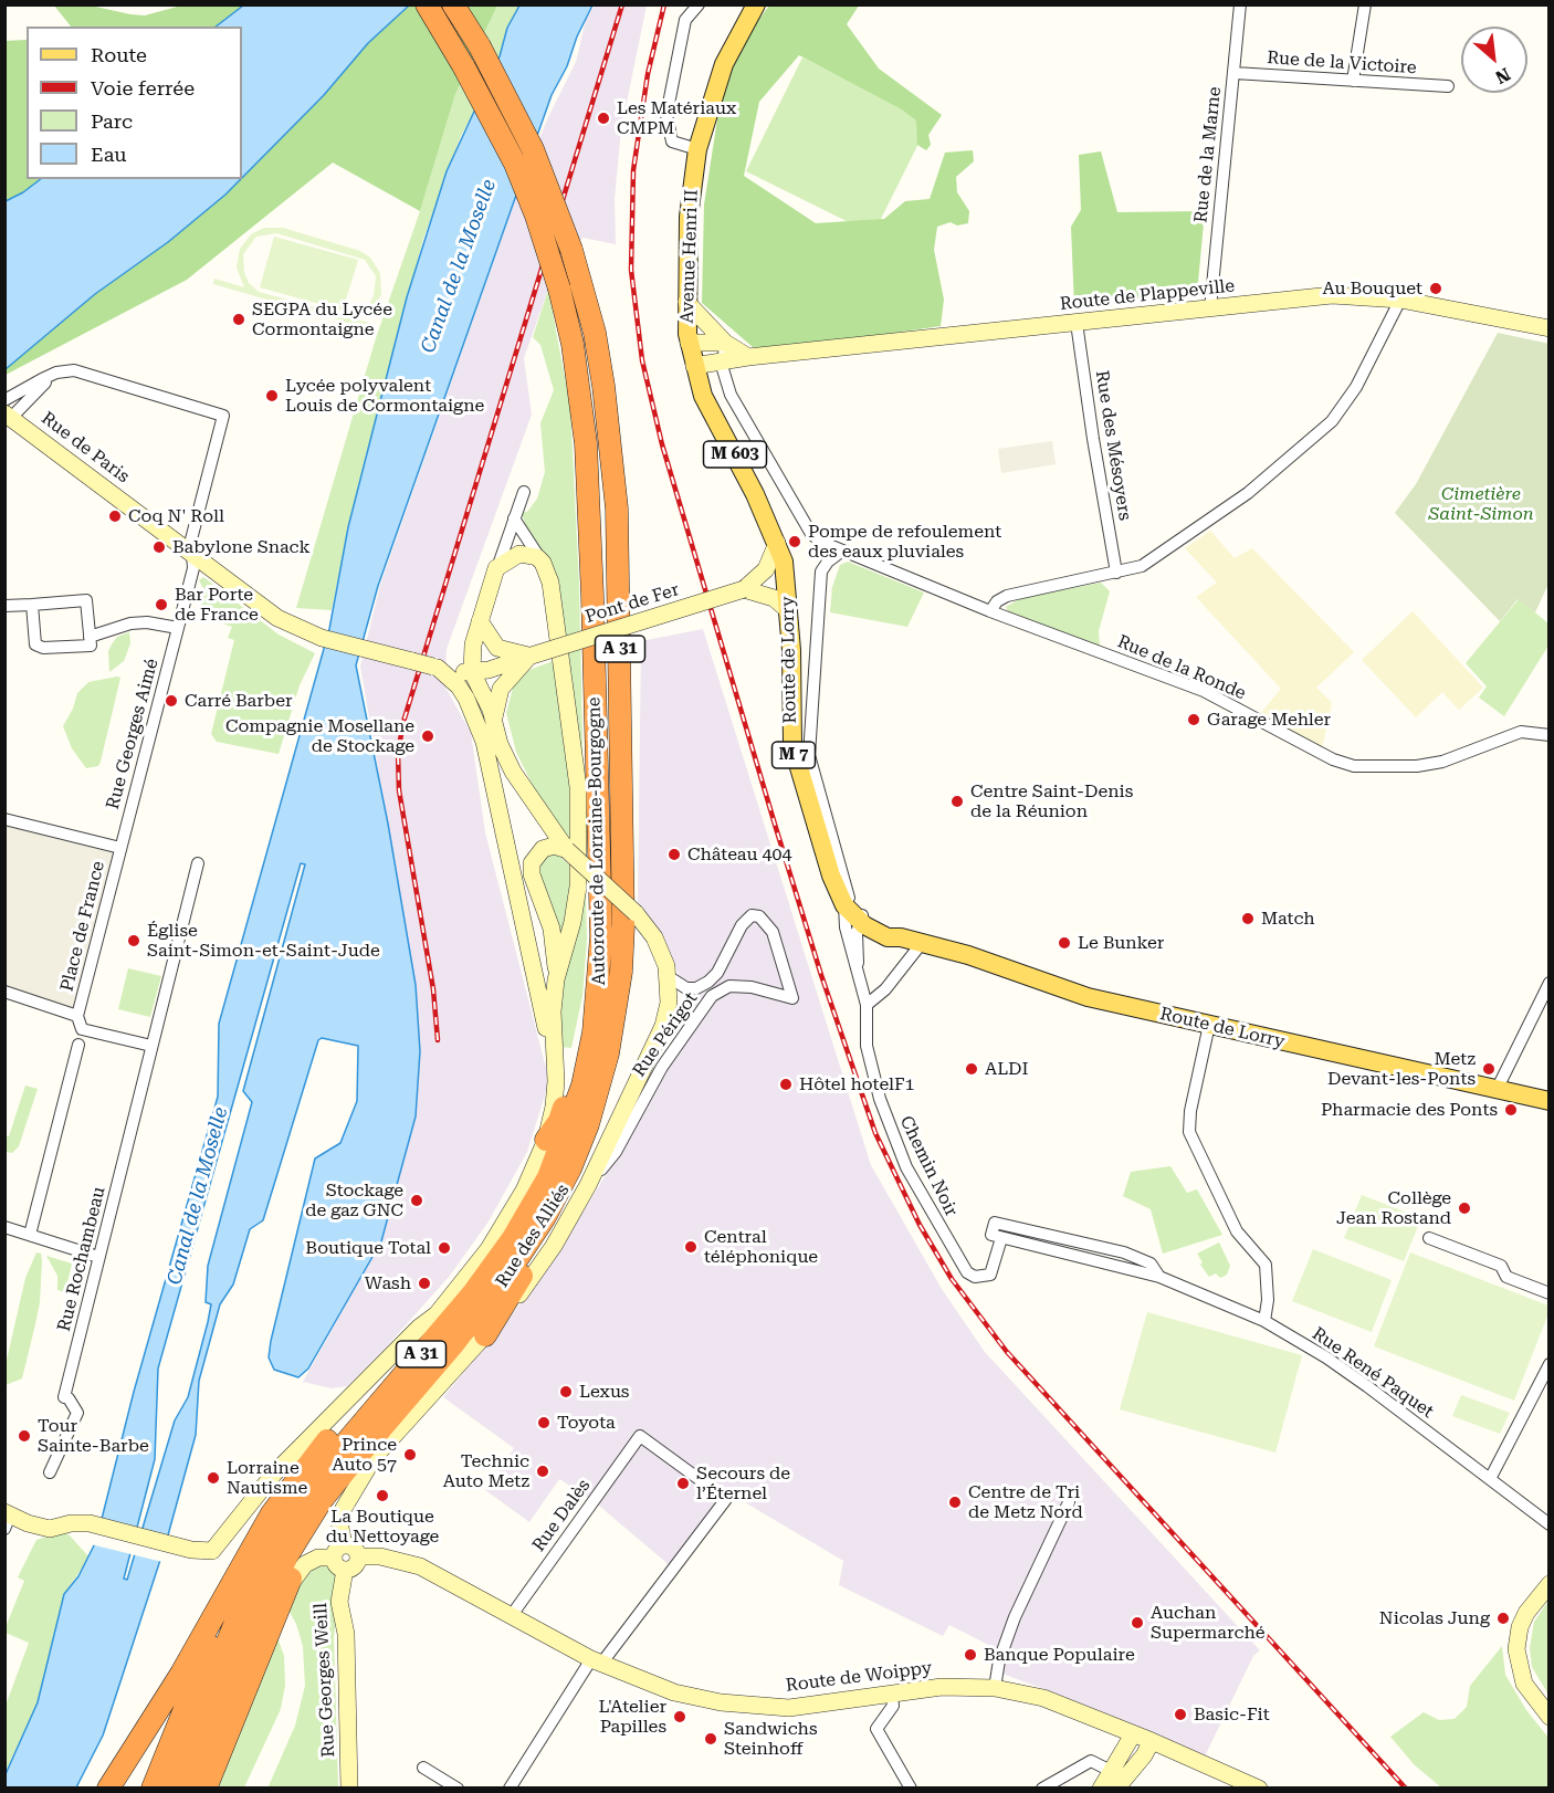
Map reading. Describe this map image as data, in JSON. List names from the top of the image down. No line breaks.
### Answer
{"streets":{"highway":["A 31","Autoroute de Lorraine-Bourgogne"],"main road":["Avenue Henri II","Route de Plappeville","Rue de Paris","M 603","Pont de Fer","Route de Lorry","M 7","Rue des Alliés","Route de Woippy","Rue Georges Weill"],"street":["Rue de la Victoire","Rue de la Marne","Rue des Mésoyers","Rue de la Ronde","Rue Georges Aimé","Place de France","Rue Périgot","Chemin Noir","Rue Rochambeau","Rue René Paquet","Rue Dalès"]},"crossings":[["Rue de la Victoire","Rue de la Marne"],["Rue de la Marne","Route de Plappeville"],["Avenue Henri II","Route de Plappeville"],["Avenue Henri II","Pont de Fer"],["Avenue Henri II","Route de Lorry"],["Route de Plappeville","Rue des Mésoyers"],["Route de Plappeville","Rue de la Ronde"],["Rue de Paris","Rue Georges Aimé"],["Rue de Paris","Rue des Alliés"],["Pont de Fer","Route de Lorry"],["Route de Lorry","Chemin Noir"],["Rue Georges Aimé","Place de France"],["Rue Périgot","Rue des Alliés"],["Chemin Noir","Rue René Paquet"],["Rue des Alliés","Route de Woippy"],["Rue des Alliés","Rue Georges Weill"],["Rue Dalès","Route de Woippy"],["Route de Woippy","Rue Georges Weill"]],"water":["Canal de la Moselle"],"parks":["Cimetière Saint-Simon"],"places":["Les Matériaux CMPM","Au Bouquet","SEGPA du Lycée Cormontaigne","Lycée polyvalent Louis de Cormontaigne","Coq N' Roll","Pompe de refoulement des eaux pluviales","Babylone Snack","Bar Porte de France","Carré Barber","Garage Mehler","Compagnie Mosellane de Stockage","Centre Saint-Denis de la Réunion","Château 404","Match","Église Saint-Simon-et-Saint-Jude","Le Bunker","ALDI","Metz Devant-les-Ponts","Hôtel hotelF1","Pharmacie des Ponts","Stockage de gaz GNC","Collège Jean Rostand","Central téléphonique","Boutique Total","Wash","Lexus","Toyota","Tour Sainte-Barbe","Prince Auto 57","Technic Auto Metz","Lorraine Nautisme","Secours de l’Éternel","La Boutique du Nettoyage","Centre de Tri de Metz Nord","Nicolas Jung","Auchan Supermarché","Banque Populaire","Basic-Fit","L'Atelier Papilles","Sandwichs Steinhoff"],"legend":["Route","Voie ferrée","Parc","Eau"],"north":"bottom right"}
